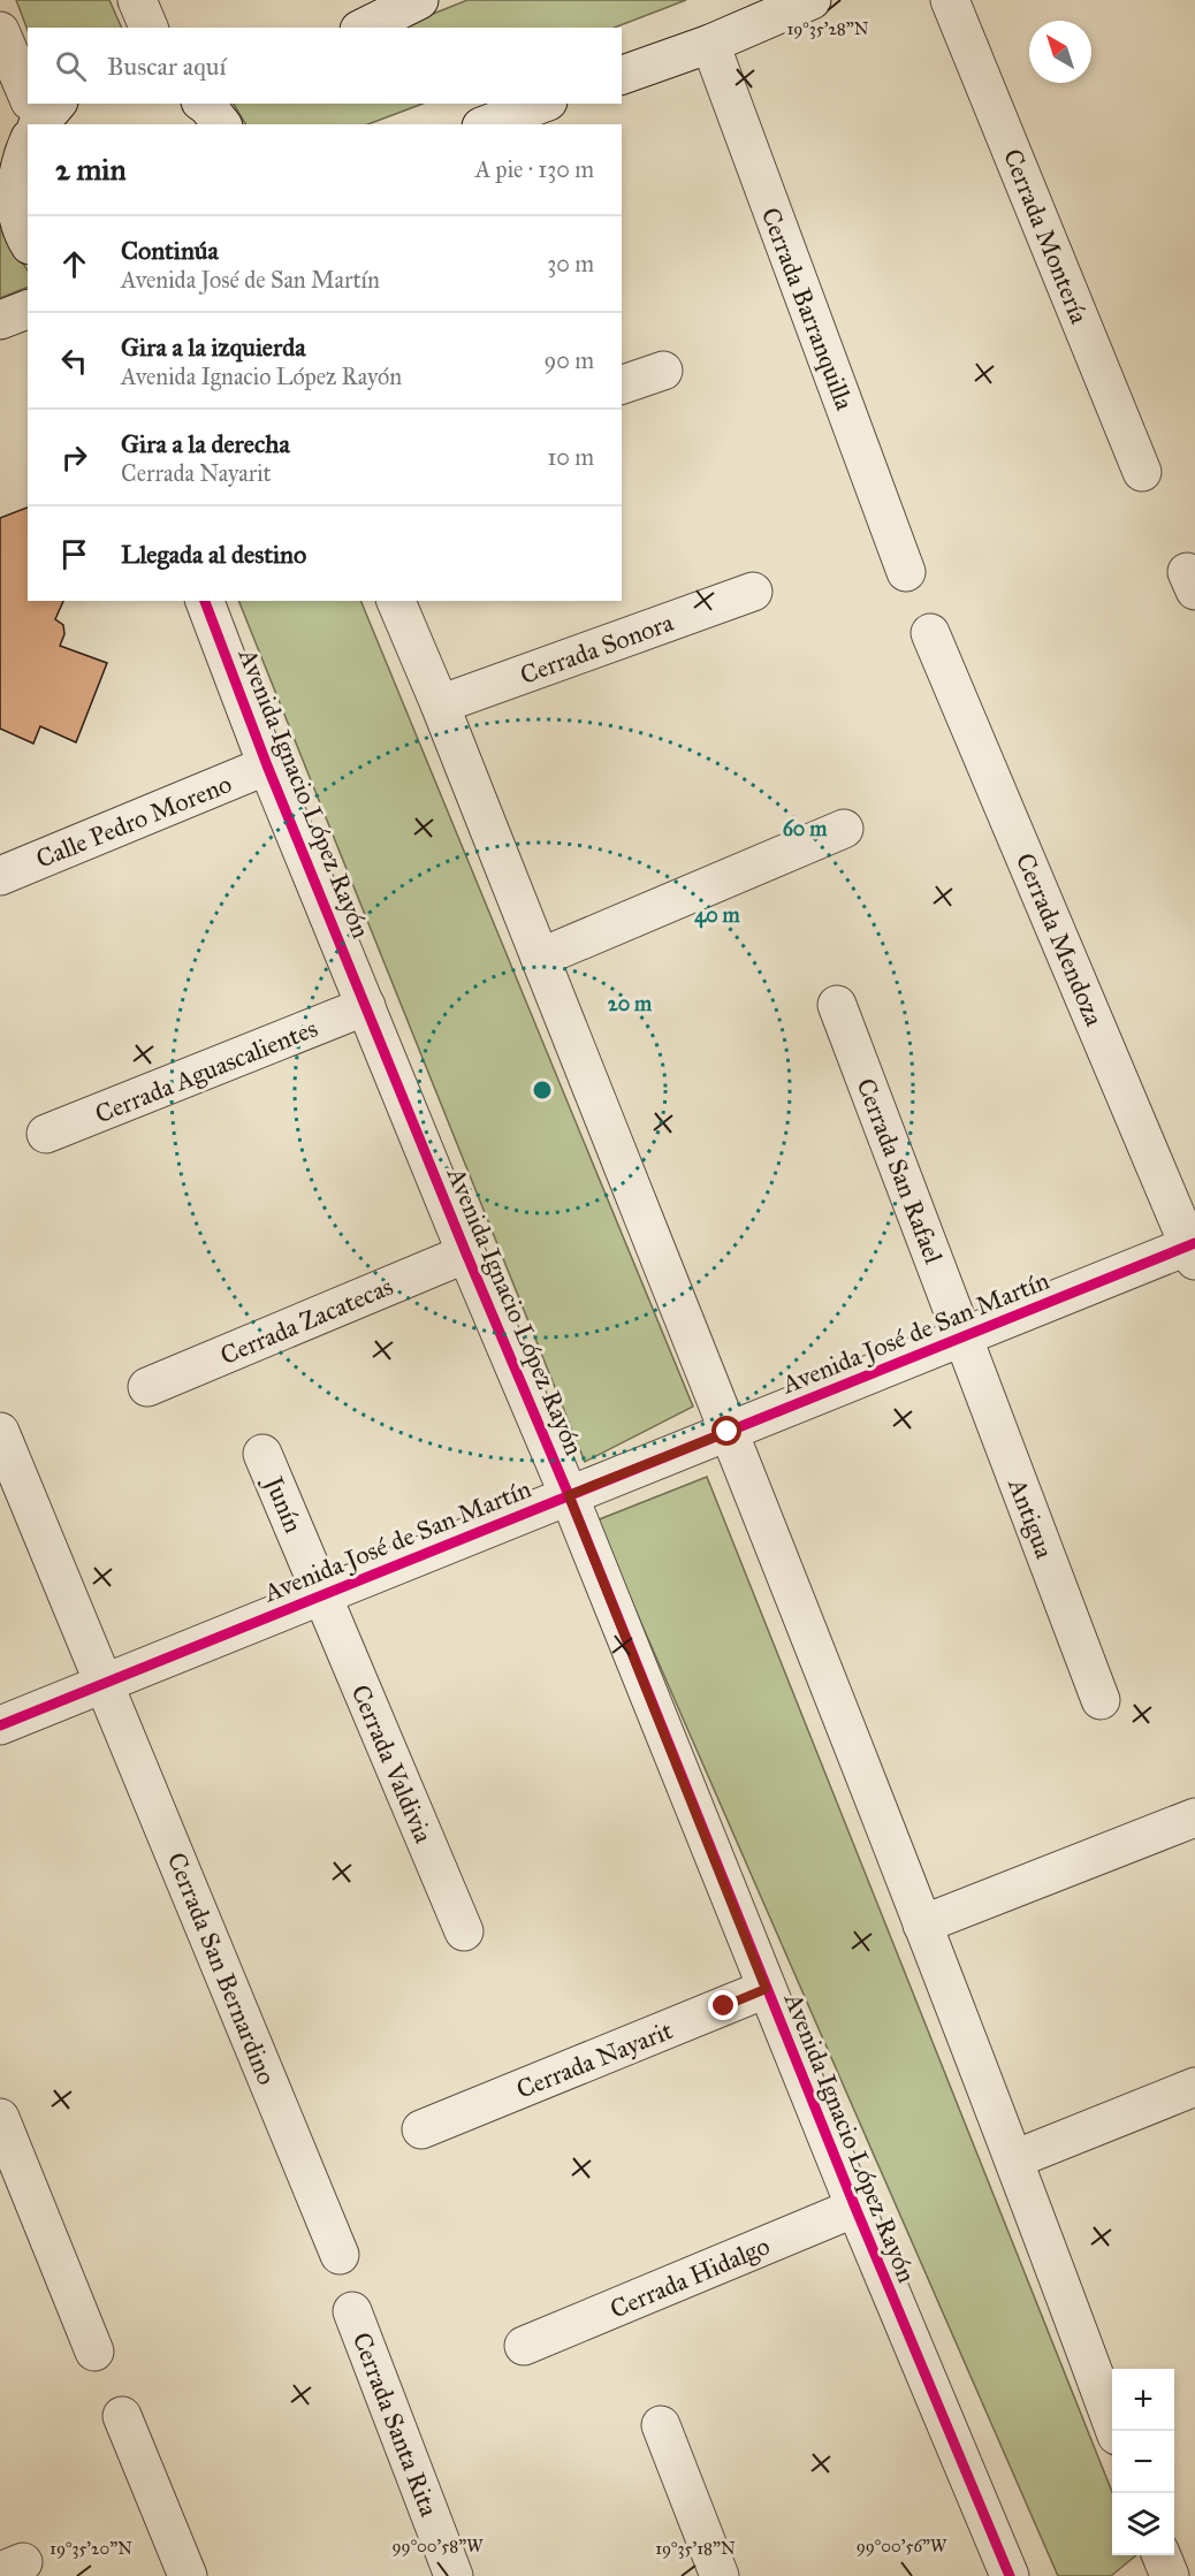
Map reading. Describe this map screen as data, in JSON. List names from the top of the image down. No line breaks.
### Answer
{"streets":{"street":["Cerrada Montería","Cerrada Barranquilla","Cerrada Sonora","Avenida Ignacio López Rayón","Calle Pedro Moreno","Cerrada Mendoza","Cerrada Aguascalientes","Cerrada San Rafael","Cerrada Zacatecas","Avenida José de San Martín","Junín","Antigua","Cerrada Valdivia","Cerrada San Bernardino","Cerrada Nayarit","Cerrada Hidalgo","Cerrada Santa Rita"]},"crossings":[["Avenida Ignacio López Rayón","Calle Pedro Moreno"],["Avenida Ignacio López Rayón","Cerrada Aguascalientes"],["Avenida Ignacio López Rayón","Cerrada Zacatecas"],["Avenida Ignacio López Rayón","Avenida José de San Martín"],["Avenida Ignacio López Rayón","Cerrada Nayarit"],["Avenida Ignacio López Rayón","Cerrada Hidalgo"],["Cerrada Mendoza","Avenida José de San Martín"],["Cerrada San Rafael","Avenida José de San Martín"],["Cerrada San Rafael","Antigua"],["Avenida José de San Martín","Junín"],["Avenida José de San Martín","Antigua"],["Avenida José de San Martín","Cerrada Valdivia"],["Avenida José de San Martín","Cerrada San Bernardino"],["Junín","Cerrada Valdivia"]],"north":"top left","page":{"search":"Buscar aquí","heading":["2 min","A pie · 130 m"],"list":[["Continúa","Avenida José de San Martín","30 m"],["Gira a la izquierda","Avenida Ignacio López Rayón","90 m"],["Gira a la derecha","Cerrada Nayarit","10 m"],"Llegada al destino"],"map_buttons":["+","−"]},"coordinates":["19°35'28\"N","99°00'58\"W","99°00'56\"W","19°35'20\"N","19°35'18\"N"],"rings":["60 m","40 m","20 m"]}
